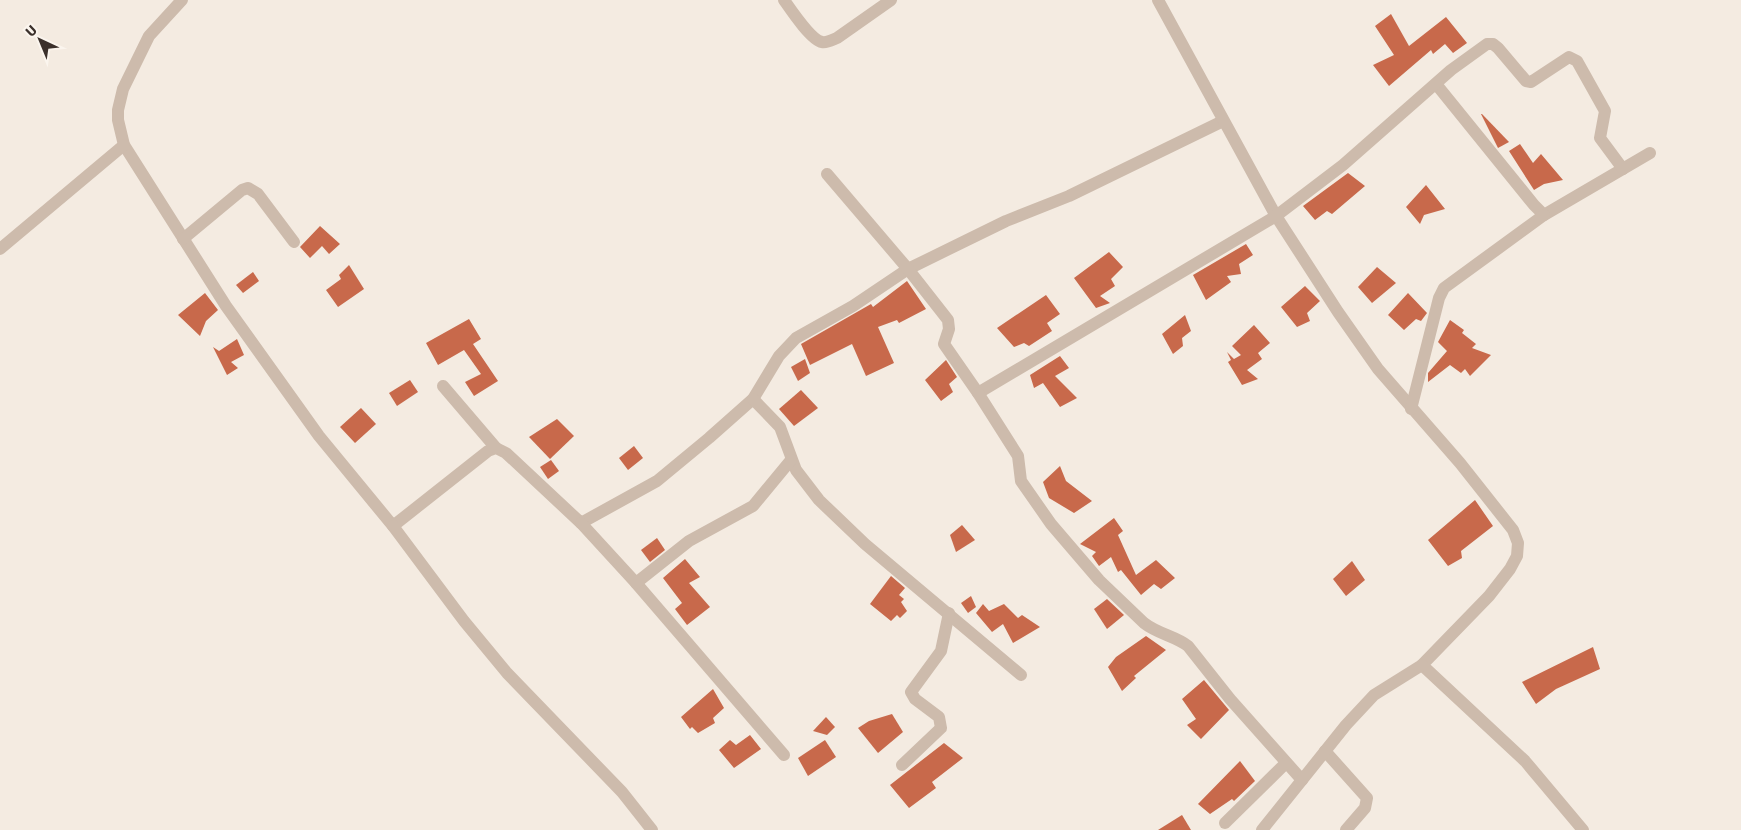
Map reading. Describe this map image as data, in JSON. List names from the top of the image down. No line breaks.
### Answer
{"north":"top left"}
